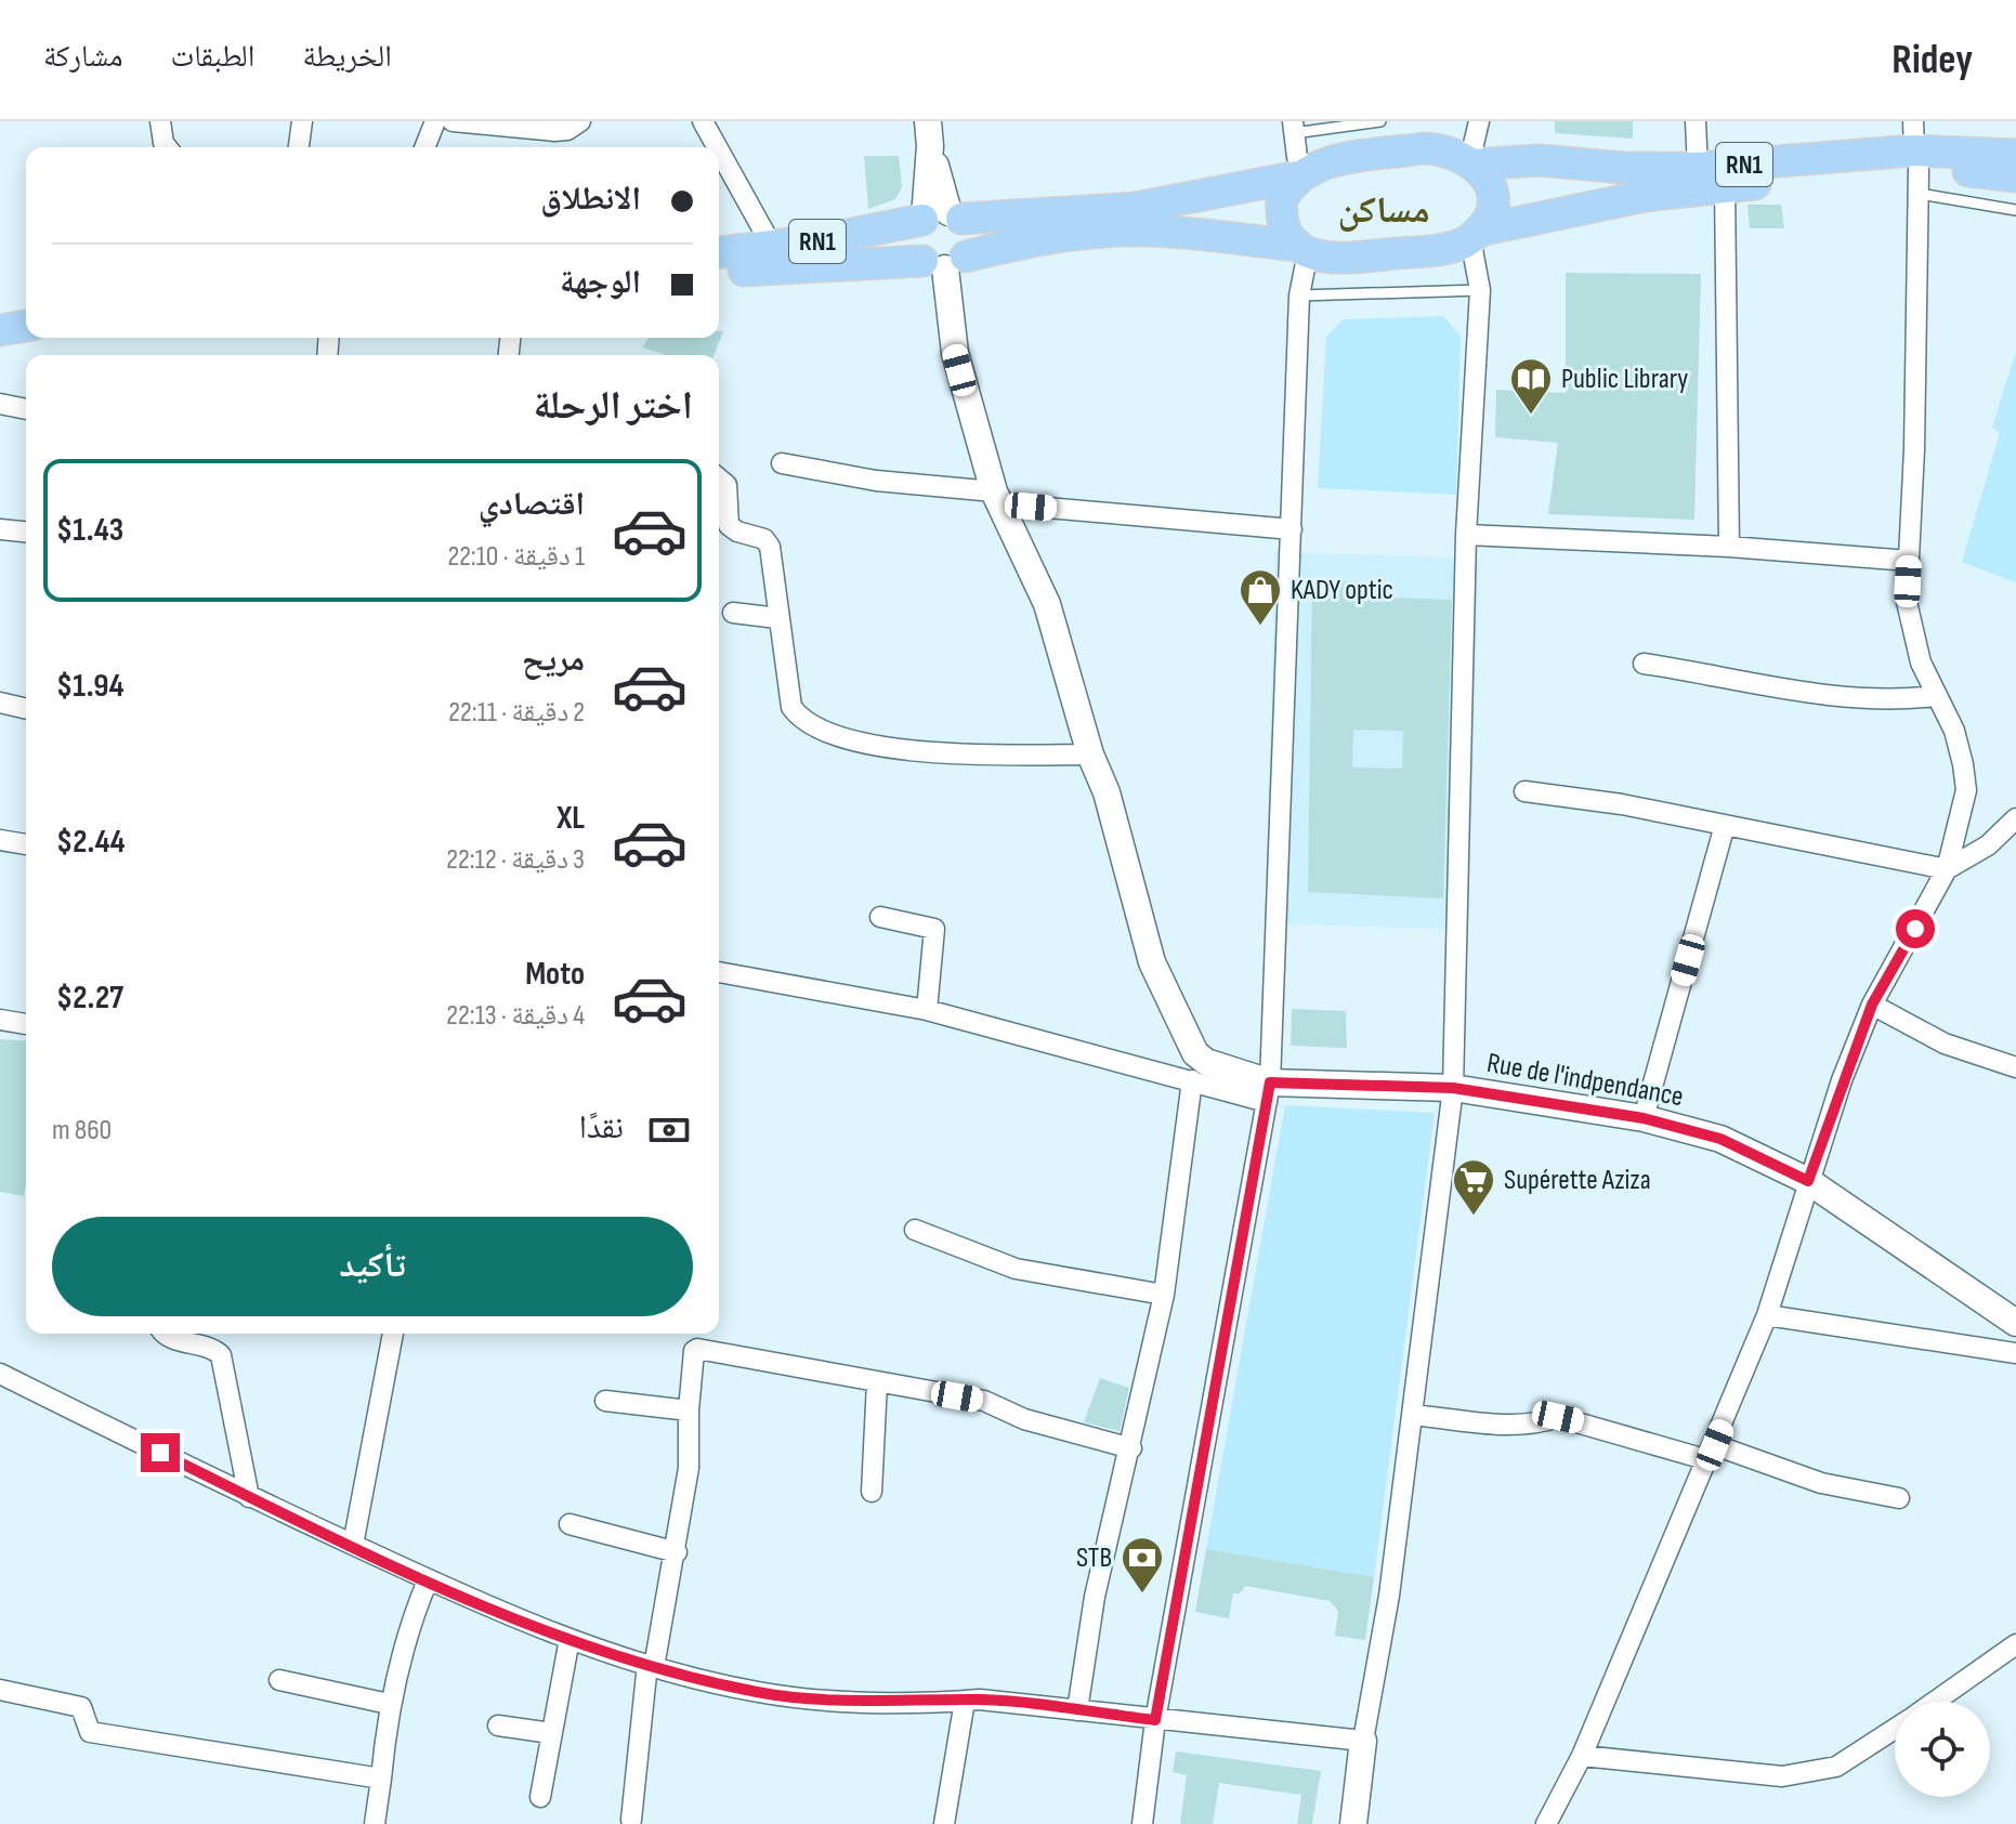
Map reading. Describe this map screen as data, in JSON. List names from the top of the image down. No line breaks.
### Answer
{"streets":{"main road":["RN1"],"street":["Rue de l'indpendance"]},"crossings":[["RN1","Rue de l'indpendance"]],"districts":["مساكن"],"places":{"library":["Public Library"],"shop":["KADY optic"],"supermarket":["Supérette Aziza"],"bank":["STB"]},"page":{"header":"Ridey","nav":["الخريطة","الطبقات","مشاركة"],"banner":["الانطلاق","الوجهة"],"heading":"اختر الرحلة","list":[{"name":"اقتصادي","note":"1 دقيقة · 22:10","value":"$1.43"},{"name":"مريح","note":"2 دقيقة · 22:11","value":"$1.94"},{"name":"XL","note":"3 دقيقة · 22:12","value":"$2.44"},{"name":"Moto","note":"4 دقيقة · 22:13","value":"$2.27"}],"pay":["نقدًا","860 m"],"buttons":"تأكيد"}}
